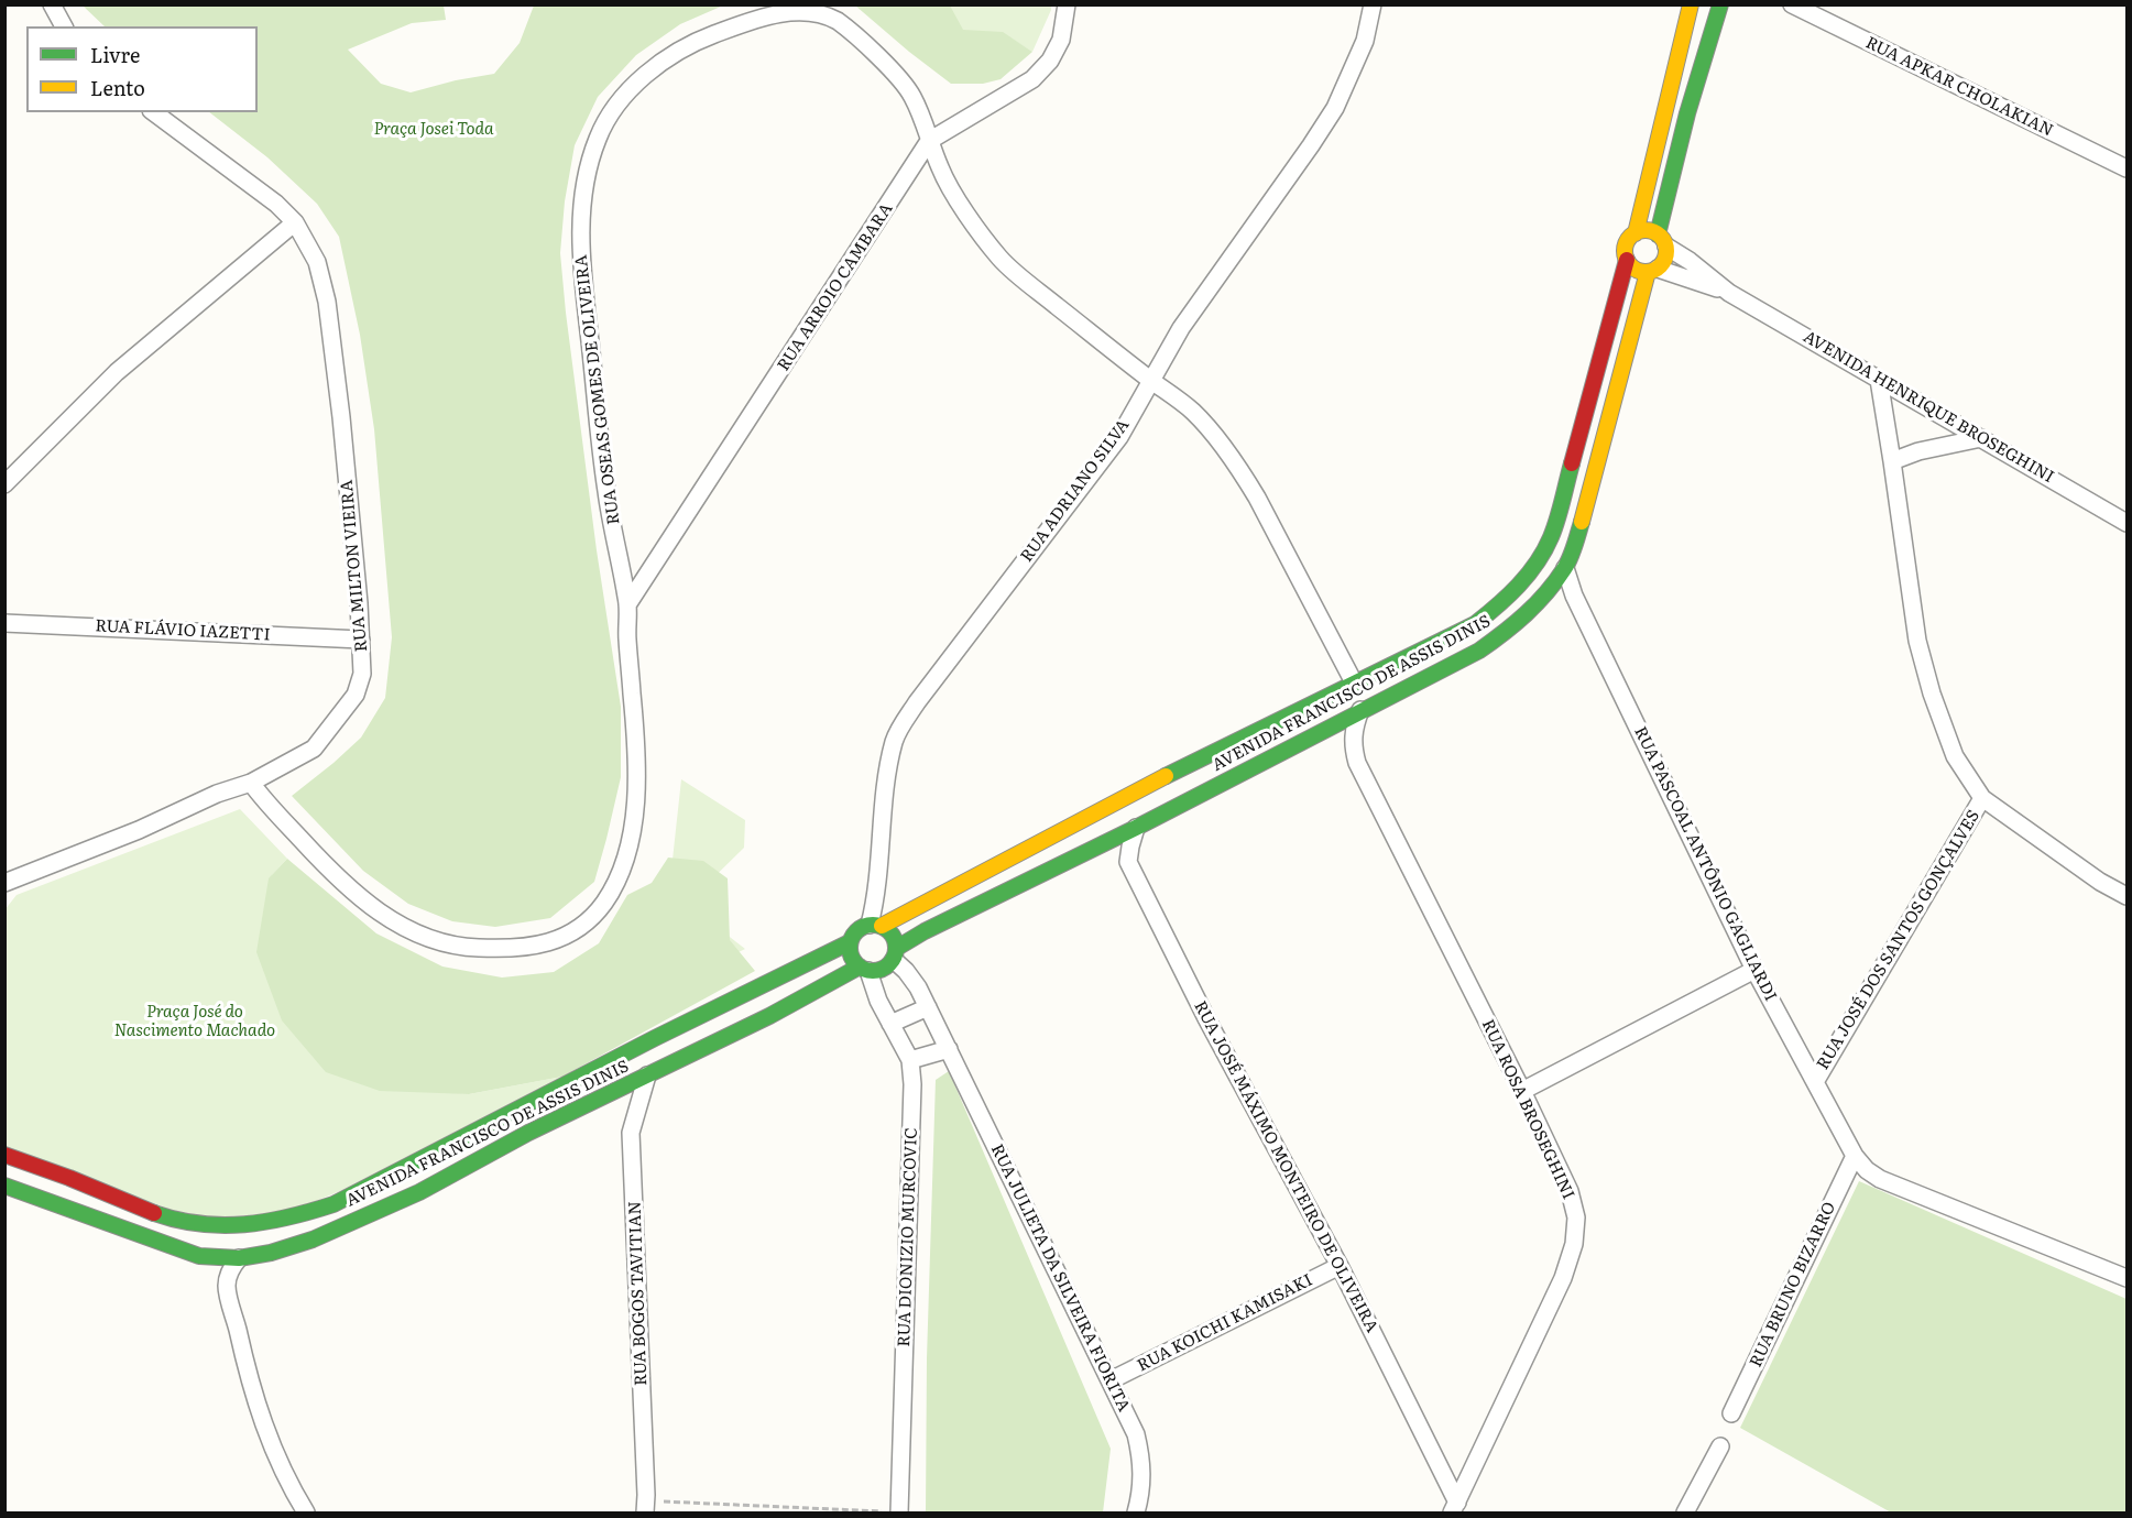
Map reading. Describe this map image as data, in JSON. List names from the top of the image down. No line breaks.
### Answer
{"streets":{"main road":["AVENIDA FRANCISCO DE ASSIS DINIS"],"street":["RUA APKAR CHOLAKIAN","RUA ARROIO CAMBARA","RUA OSEAS GOMES DE OLIVEIRA","AVENIDA HENRIQUE BROSEGHINI","RUA ADRIANO SILVA","RUA MILTON VIEIRA","RUA FLÁVIO IAZETTI","RUA PASCOAL ANTÔNIO GAGLIARDI","RUA JOSÉ DOS SANTOS GONÇALVES","RUA ROSA BROSEGHINI","RUA JOSÉ MÁXIMO MONTEIRO DE OLIVEIRA","RUA DIONIZIO MURCOVIC","RUA JULIETA DA SILVEIRA FIORITA","RUA BRUNO BIZARRO","RUA BOGOS TAVITIAN","RUA KOICHI KAMISAKI"]},"crossings":[["RUA ARROIO CAMBARA","RUA OSEAS GOMES DE OLIVEIRA"],["RUA OSEAS GOMES DE OLIVEIRA","RUA ADRIANO SILVA"],["RUA OSEAS GOMES DE OLIVEIRA","RUA MILTON VIEIRA"],["RUA OSEAS GOMES DE OLIVEIRA","AVENIDA FRANCISCO DE ASSIS DINIS"],["AVENIDA HENRIQUE BROSEGHINI","AVENIDA FRANCISCO DE ASSIS DINIS"],["RUA ADRIANO SILVA","AVENIDA FRANCISCO DE ASSIS DINIS"],["RUA ADRIANO SILVA","RUA DIONIZIO MURCOVIC"],["RUA ADRIANO SILVA","RUA JULIETA DA SILVEIRA FIORITA"],["RUA MILTON VIEIRA","RUA FLÁVIO IAZETTI"],["AVENIDA FRANCISCO DE ASSIS DINIS","RUA PASCOAL ANTÔNIO GAGLIARDI"],["AVENIDA FRANCISCO DE ASSIS DINIS","RUA ROSA BROSEGHINI"],["AVENIDA FRANCISCO DE ASSIS DINIS","RUA JOSÉ MÁXIMO MONTEIRO DE OLIVEIRA"],["AVENIDA FRANCISCO DE ASSIS DINIS","RUA DIONIZIO MURCOVIC"],["AVENIDA FRANCISCO DE ASSIS DINIS","RUA JULIETA DA SILVEIRA FIORITA"],["AVENIDA FRANCISCO DE ASSIS DINIS","RUA BOGOS TAVITIAN"],["RUA PASCOAL ANTÔNIO GAGLIARDI","RUA JOSÉ DOS SANTOS GONÇALVES"],["RUA PASCOAL ANTÔNIO GAGLIARDI","RUA BRUNO BIZARRO"],["RUA ROSA BROSEGHINI","RUA JOSÉ MÁXIMO MONTEIRO DE OLIVEIRA"],["RUA JOSÉ MÁXIMO MONTEIRO DE OLIVEIRA","RUA KOICHI KAMISAKI"],["RUA DIONIZIO MURCOVIC","RUA JULIETA DA SILVEIRA FIORITA"],["RUA JULIETA DA SILVEIRA FIORITA","RUA KOICHI KAMISAKI"]],"parks":["Praça Josei Toda","Praça José do Nascimento Machado"],"legend":["Livre","Lento"]}
